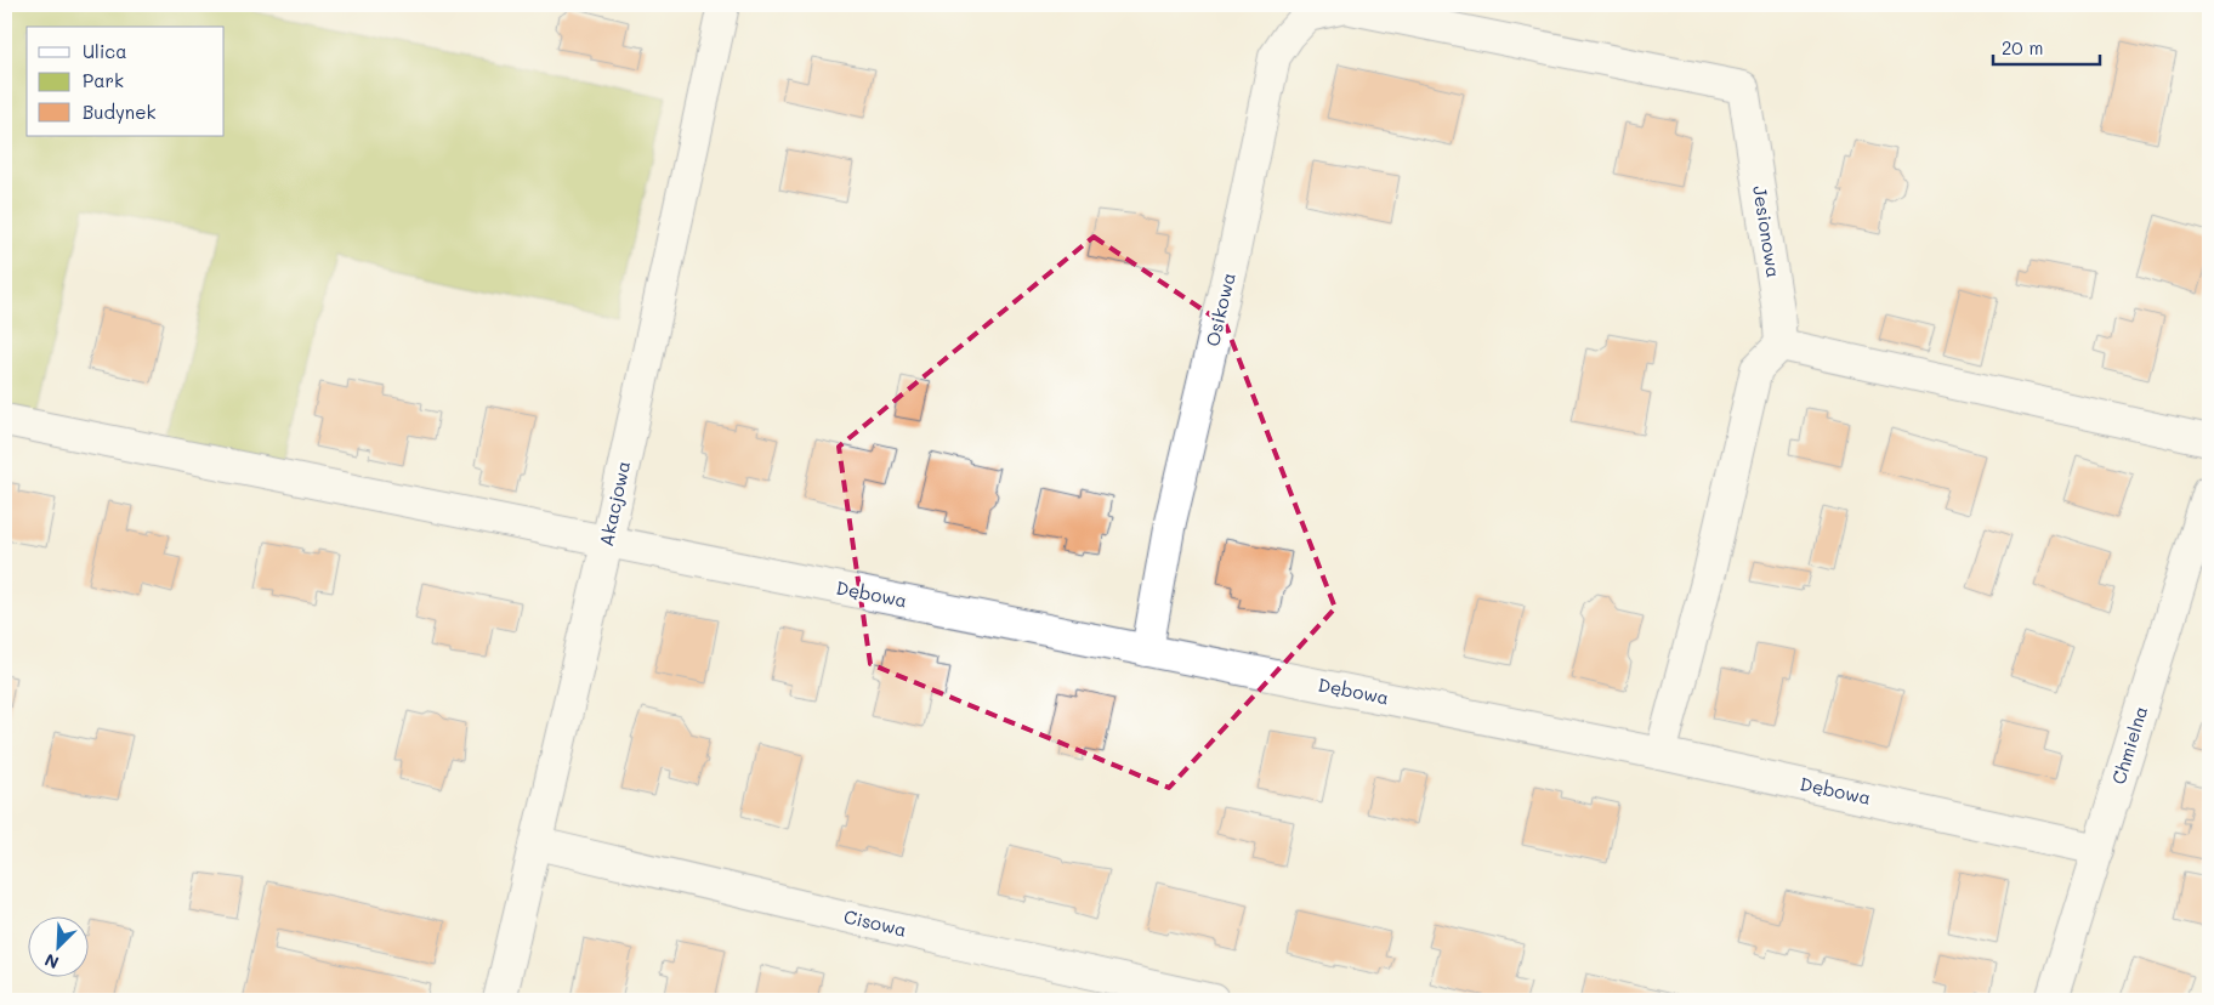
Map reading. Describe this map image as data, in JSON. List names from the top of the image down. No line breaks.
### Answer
{"streets":{"street":["Jesionowa","Osikowa","Akacjowa","Dębowa","Chmielna","Cisowa"]},"crossings":[["Jesionowa","Osikowa"],["Osikowa","Dębowa"],["Akacjowa","Dębowa"],["Akacjowa","Cisowa"],["Dębowa","Chmielna"]],"legend":["Ulica","Park","Budynek"],"scale_bar":"20 m","north":"bottom left"}
